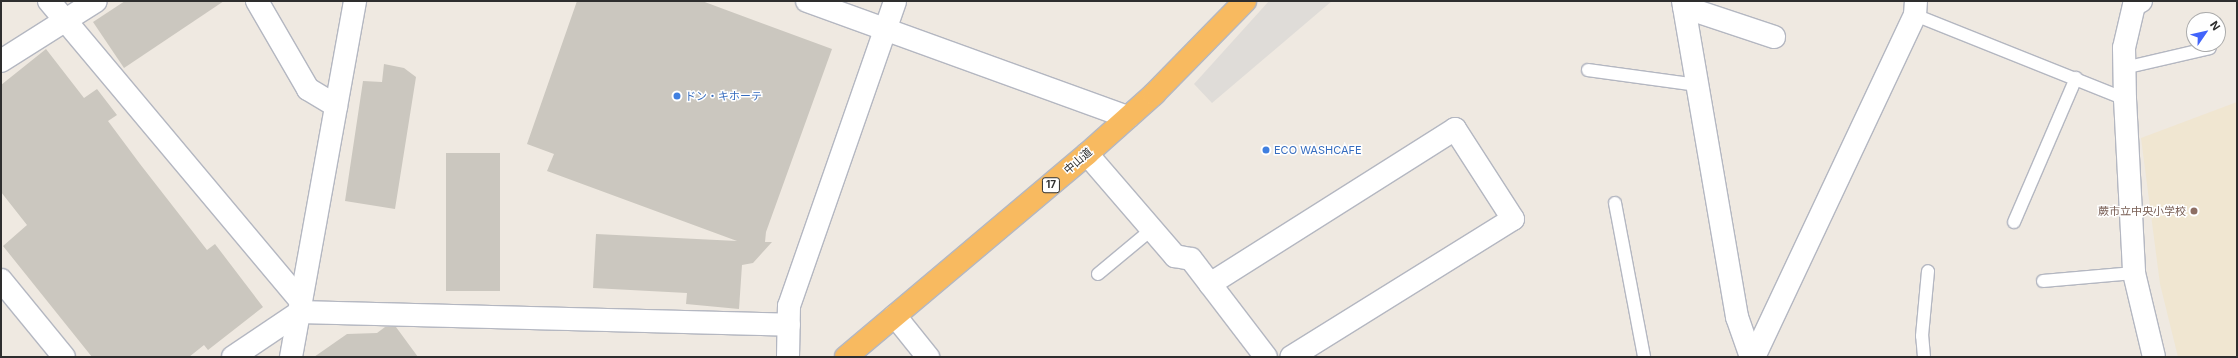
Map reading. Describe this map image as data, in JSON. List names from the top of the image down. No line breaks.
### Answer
{"streets":{"highway":["中山道","17"]},"places":["ドン・キホーテ","ECO WASHCAFE","蕨市立中央小学校"],"north":"top right"}
